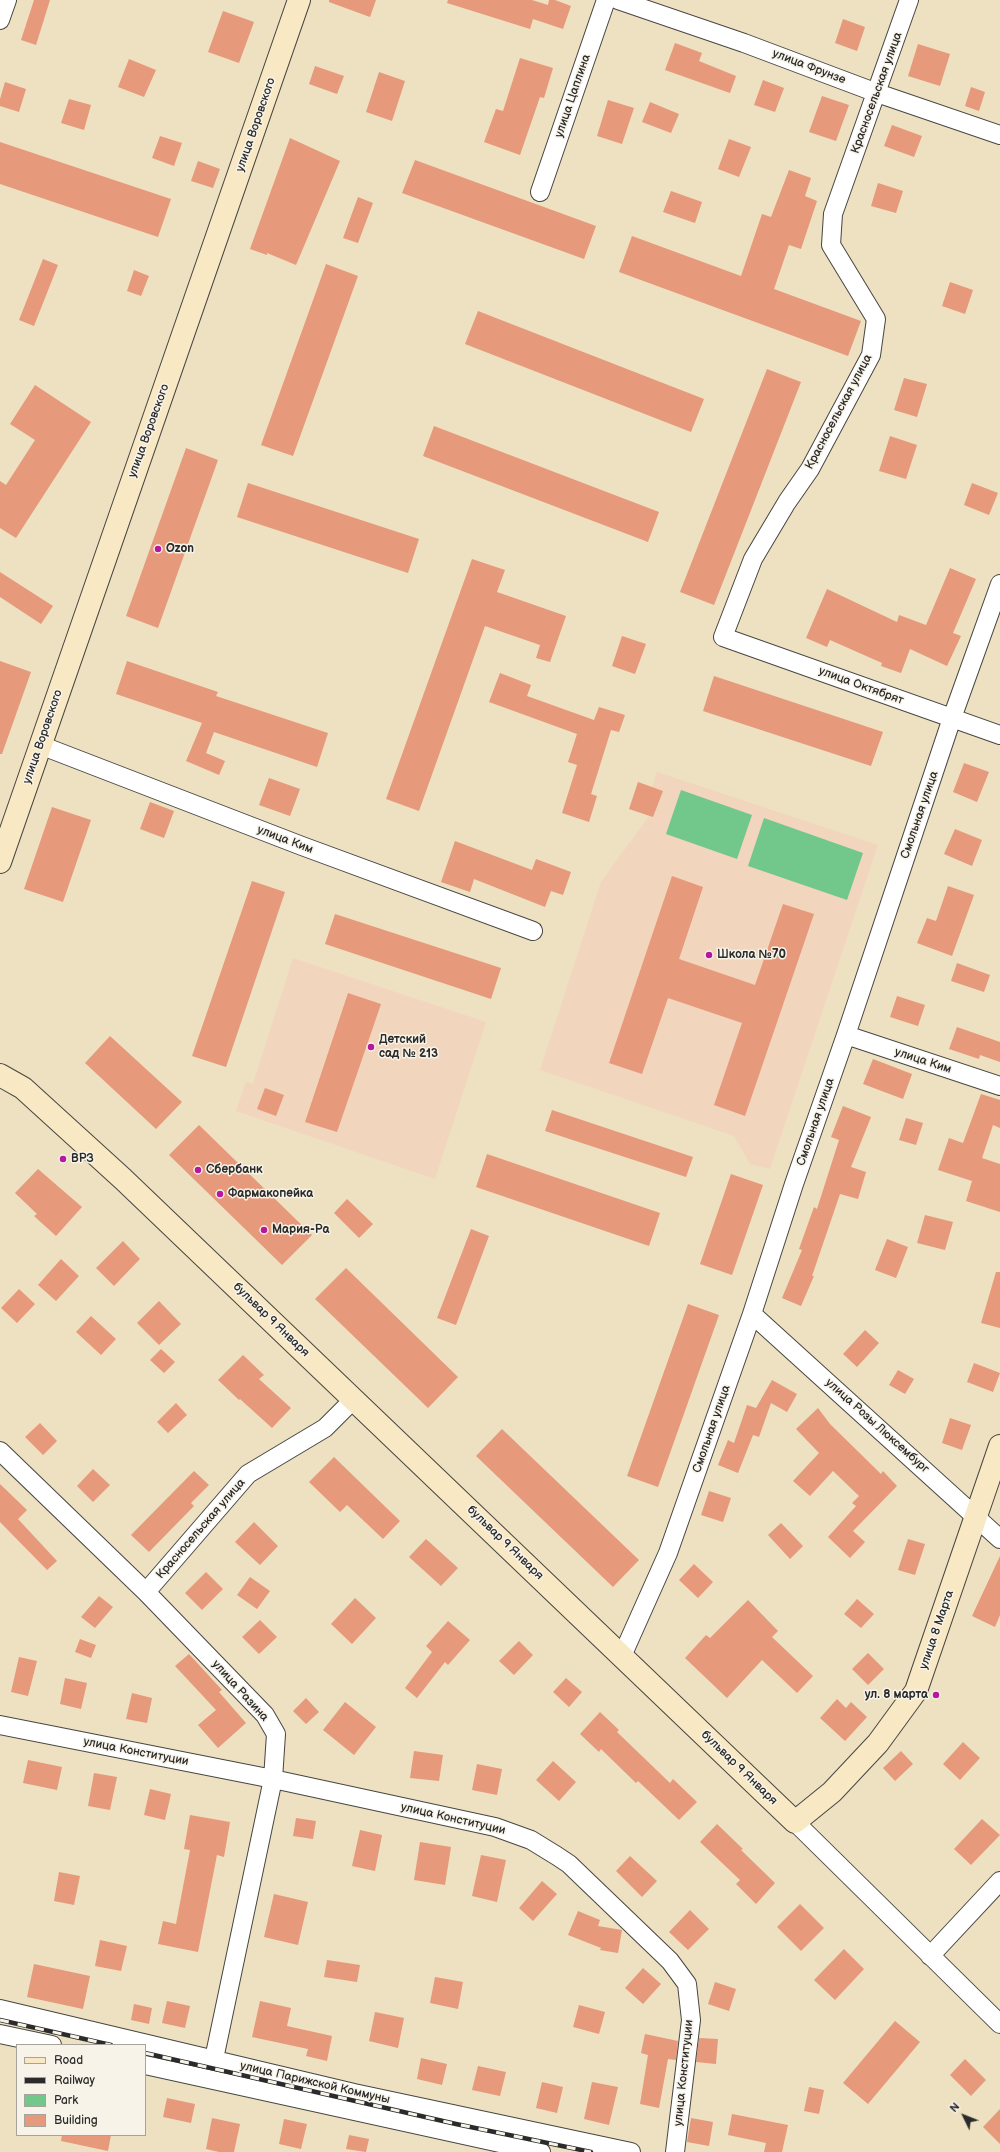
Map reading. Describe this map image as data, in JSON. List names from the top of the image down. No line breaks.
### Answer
{"streets":{"main road":["улица Воровского","бульвар 9 Января","улица 8 Марта"],"street":["улица Фрунзе","Красносельская улица","улица Цаплина","улица Октябрят","Смольная улица","улица Ким","улица Розы Люксембург","улица Разина","улица Конституции","улица Парижской Коммуны"]},"crossings":[["улица Фрунзе","Красносельская улица"],["Красносельская улица","улица Октябрят"],["Красносельская улица","бульвар 9 Января"],["Красносельская улица","улица Разина"],["улица Воровского","улица Ким"],["улица Октябрят","Смольная улица"],["Смольная улица","улица Ким"],["Смольная улица","бульвар 9 Января"],["Смольная улица","улица Розы Люксембург"],["бульвар 9 Января","улица 8 Марта"],["улица Розы Люксембург","улица 8 Марта"],["улица Разина","улица Конституции"],["улица Разина","улица Парижской Коммуны"]],"places":["Ozon","Школа №70","Детский сад № 213","ВРЗ","Сбербанк","Фармакопейка","Мария-Ра","ул. 8 марта"],"legend":["Road","Railway","Park","Building"],"north":"top left"}
